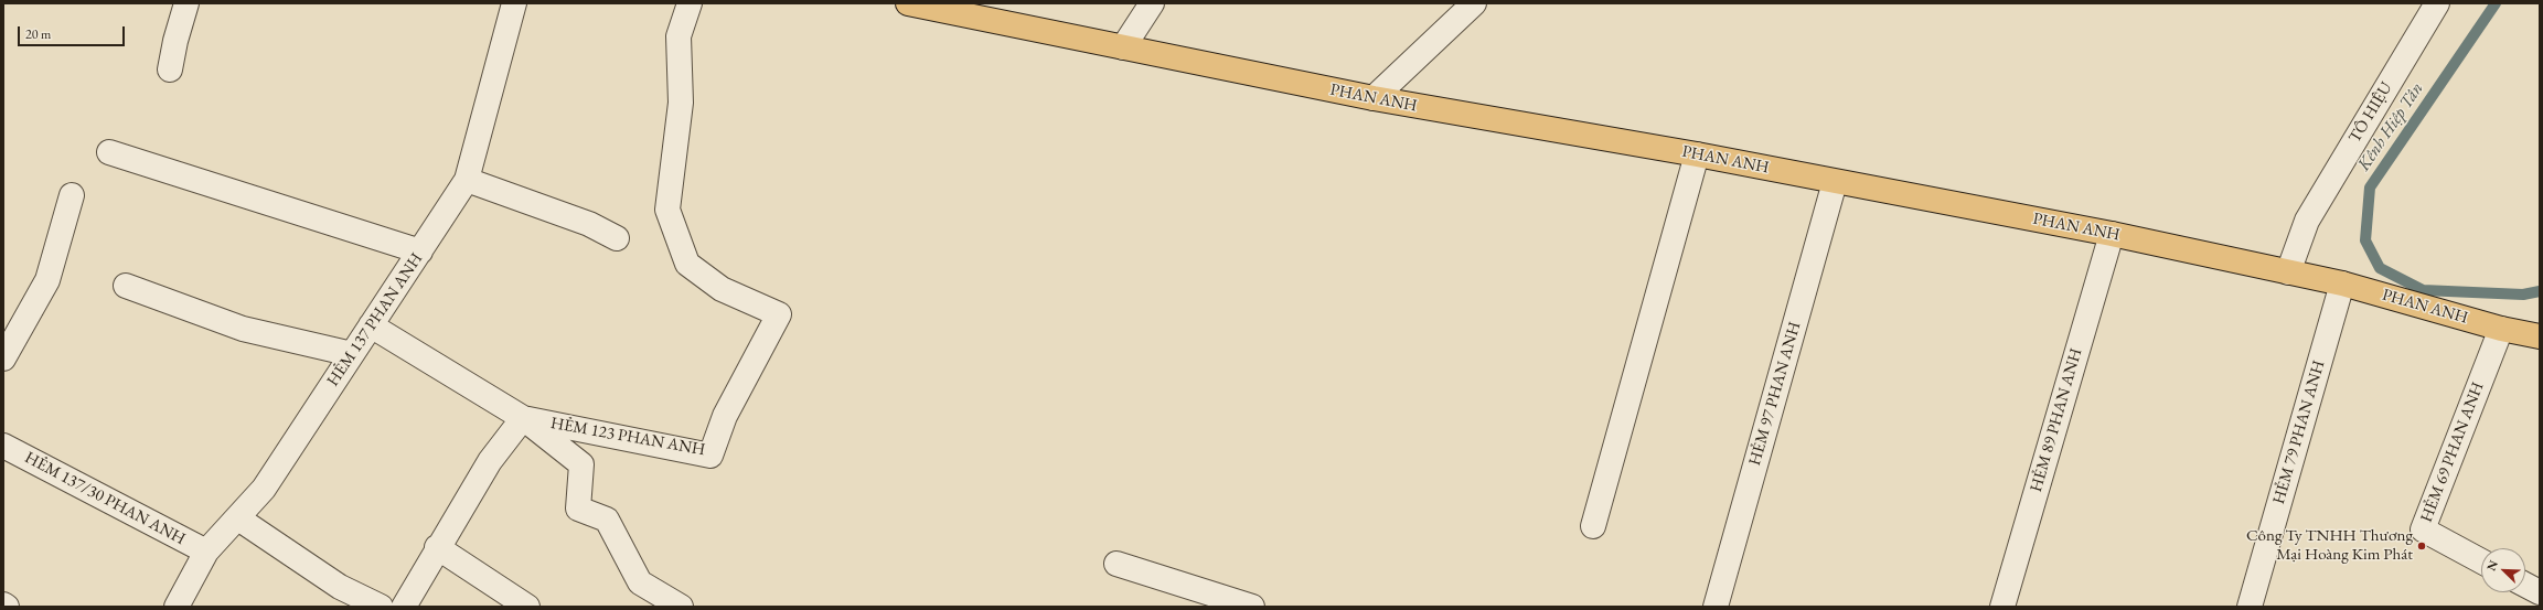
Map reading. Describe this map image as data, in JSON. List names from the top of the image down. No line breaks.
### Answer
{"streets":{"main road":["PHAN ANH"],"street":["TÔ HIỆU","HẺM 137 PHAN ANH","HẺM 97 PHAN ANH","HẺM 89 PHAN ANH","HẺM 79 PHAN ANH","HẺM 123 PHAN ANH","HẺM 69 PHAN ANH","HẺM 137/30 PHAN ANH"]},"crossings":[["PHAN ANH","TÔ HIỆU"],["PHAN ANH","HẺM 97 PHAN ANH"],["PHAN ANH","HẺM 89 PHAN ANH"],["PHAN ANH","HẺM 79 PHAN ANH"],["PHAN ANH","HẺM 69 PHAN ANH"],["HẺM 137 PHAN ANH","HẺM 137/30 PHAN ANH"]],"water":["Kênh Hiệp Tân"],"places":["Công Ty TNHH Thương Mại Hoàng Kim Phát"],"scale_bar":"20 m","north":"top left"}
